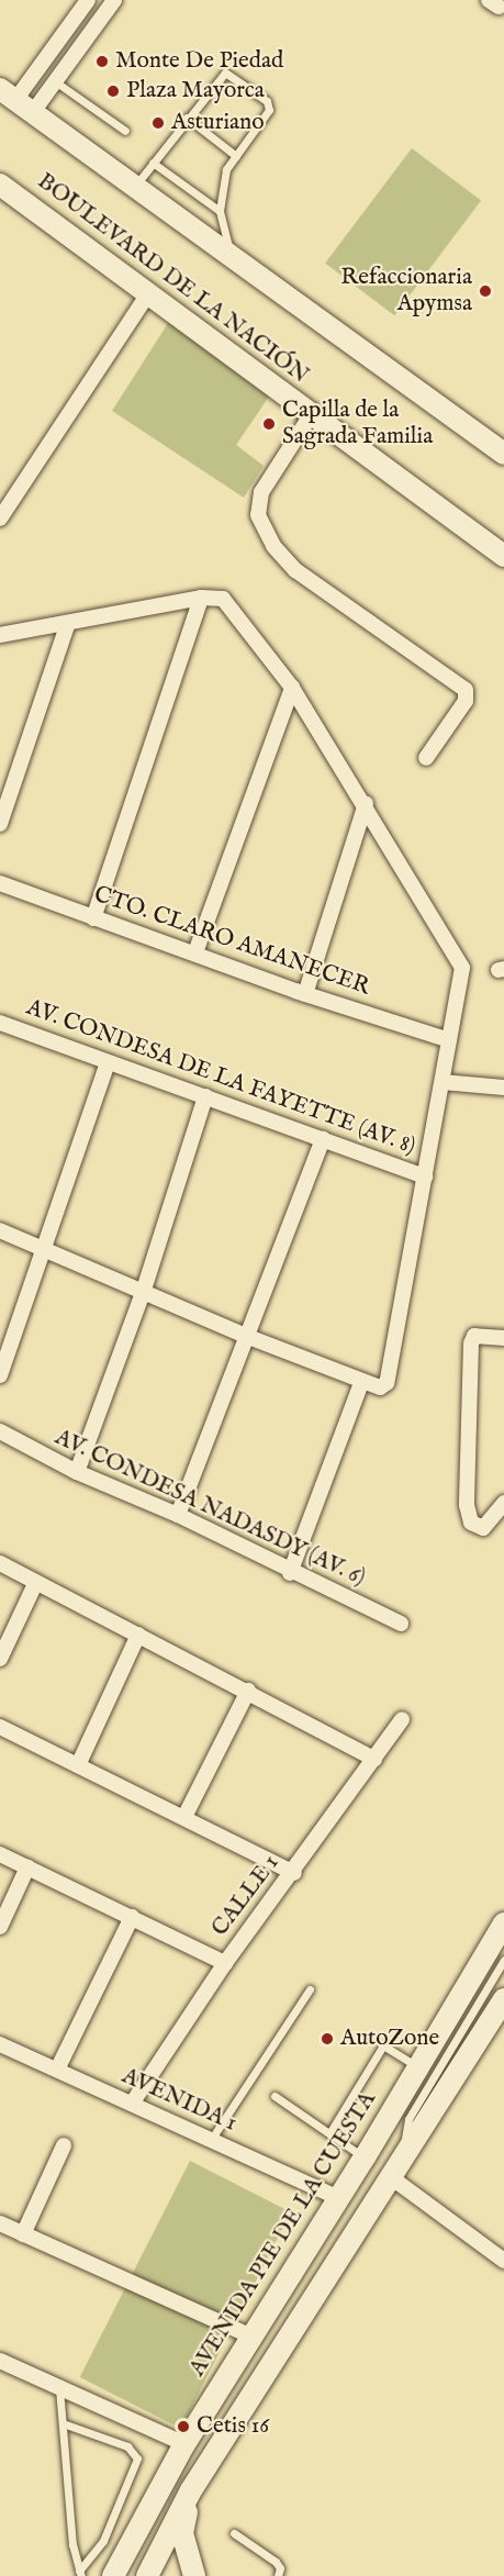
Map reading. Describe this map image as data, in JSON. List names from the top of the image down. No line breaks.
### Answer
{"streets":{"main road":["BOULEVARD DE LA NACIÓN","AVENIDA PIE DE LA CUESTA"],"street":["CTO. CLARO AMANECER","AV. CONDESA DE LA FAYETTE (AV. 8)","AV. CONDESA NADASDY (AV. 6)","CALLE 1","AVENIDA 1"]},"crossings":[["CALLE 1","AVENIDA 1"],["AVENIDA 1","AVENIDA PIE DE LA CUESTA"]],"places":["Monte De Piedad","Plaza Mayorca","Asturiano","Refaccionaria Apymsa","Capilla de la Sagrada Familia","AutoZone","Cetis 16"]}
